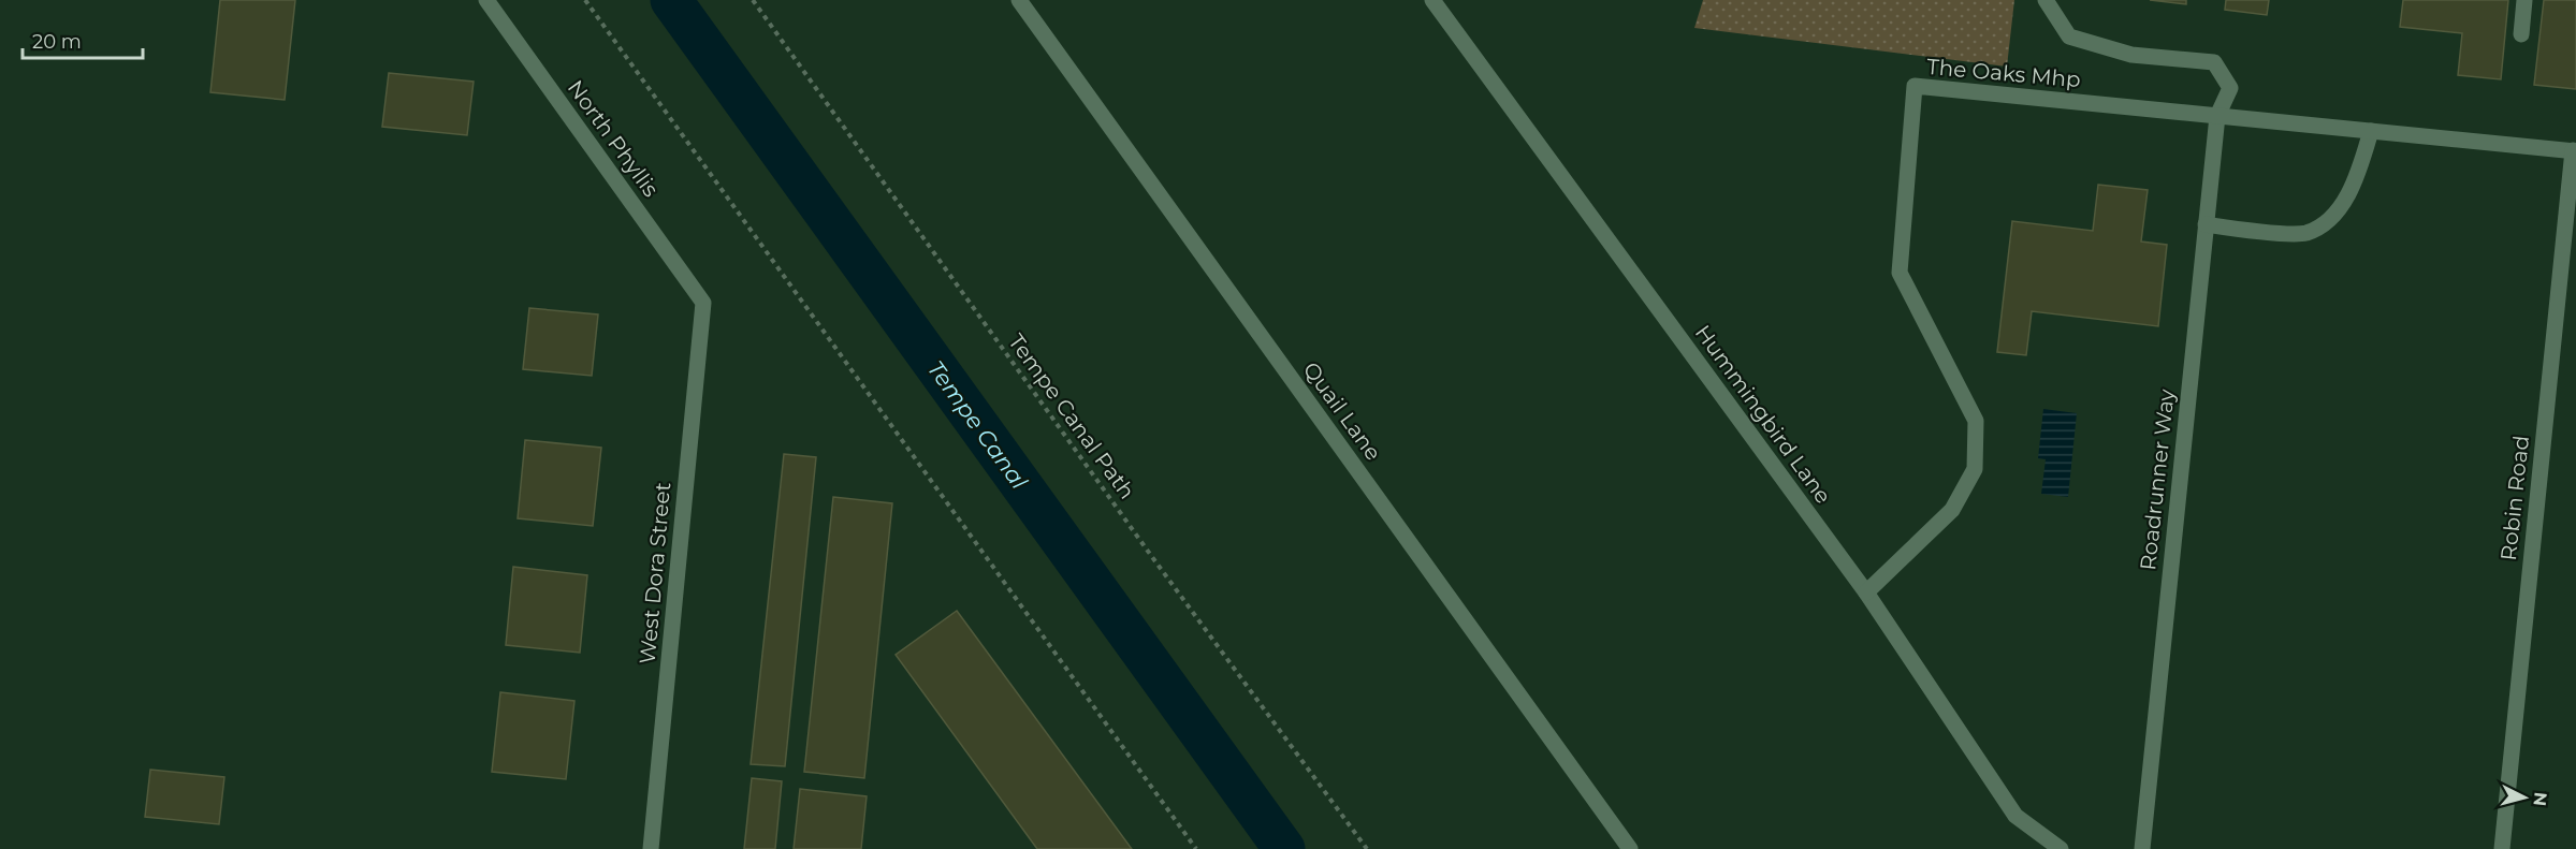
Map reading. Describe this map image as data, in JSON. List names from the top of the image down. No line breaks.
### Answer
{"streets":{"street":["The Oaks Mhp","North Phyllis","Quail Lane","Hummingbird Lane","Roadrunner Way","Robin Road","West Dora Street"],"path":["Tempe Canal Path"]},"crossings":[["The Oaks Mhp","Hummingbird Lane"],["The Oaks Mhp","Roadrunner Way"],["The Oaks Mhp","Robin Road"],["North Phyllis","West Dora Street"]],"water":["Tempe Canal"],"scale_bar":"20 m","north":"right"}
